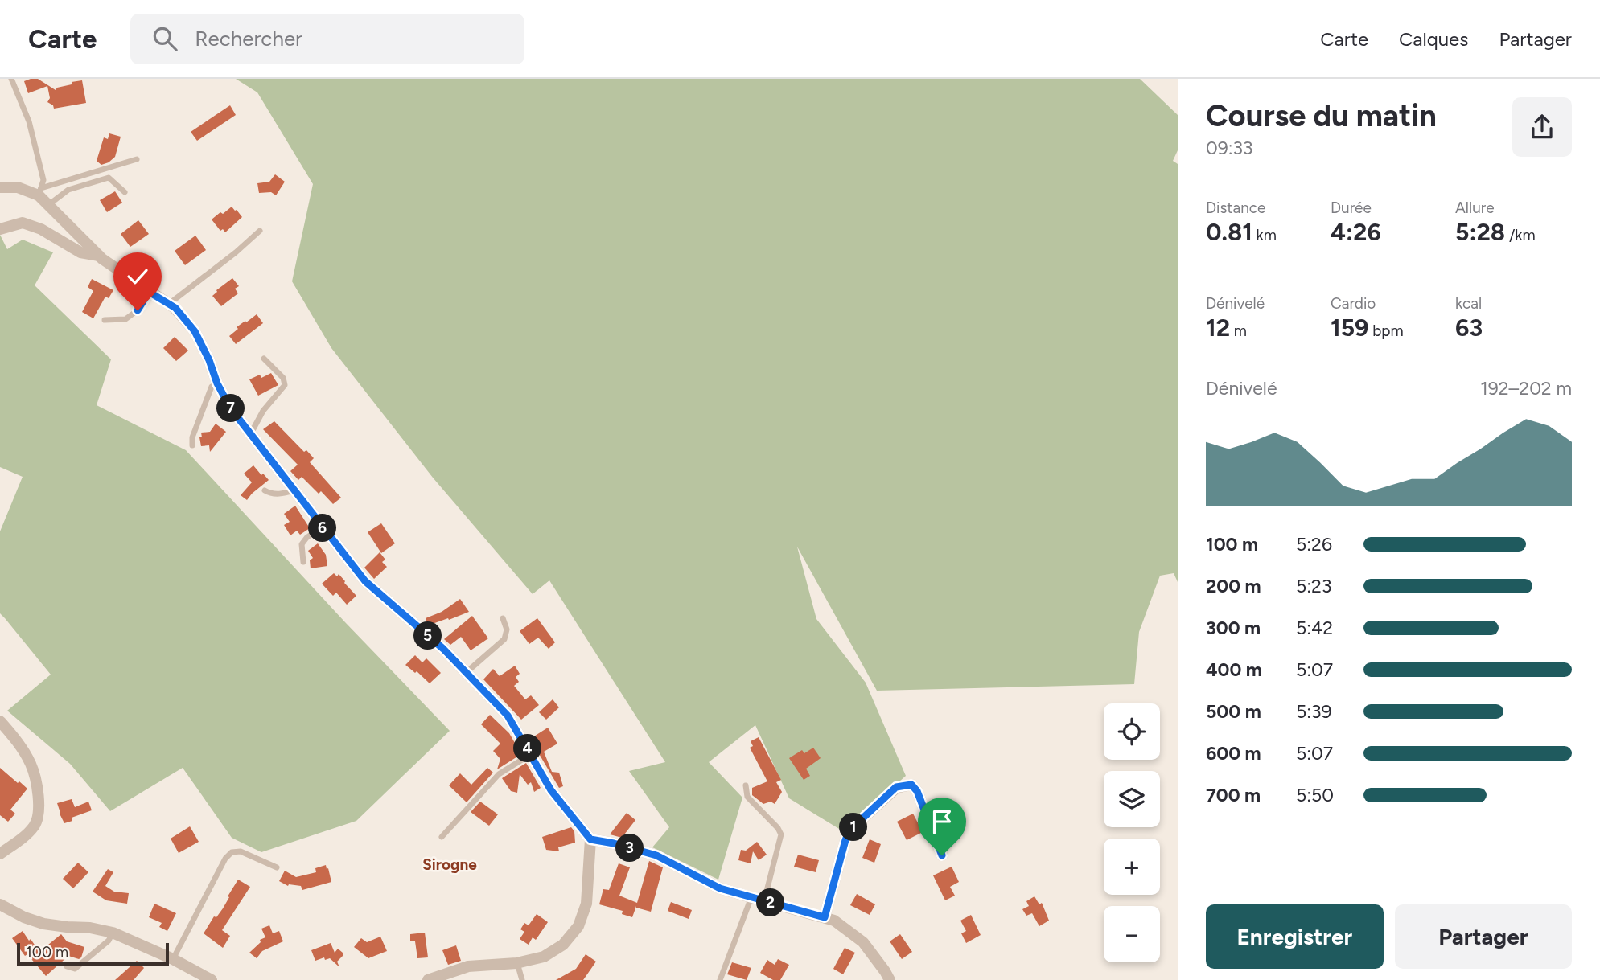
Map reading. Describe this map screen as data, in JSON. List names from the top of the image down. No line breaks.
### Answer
{"districts":["Sirogne"],"scale_bar":"100 m","page":{"header":"Carte","search":"Rechercher","nav":["Carte","Calques","Partager"],"heading":["Course du matin","09:33"],"stats":[["Distance","0.81 km"],["Durée","4:26"],["Allure","5:28 /km"],["Dénivelé","12 m"],["Cardio","159 bpm"],["kcal","63"]],"chart":["Dénivelé","192–202 m"],"pins":["7","6","5","4","1","3","2"],"list":[{"name":"100 m","note":"5:26"},{"name":"200 m","note":"5:23"},{"name":"300 m","note":"5:42"},{"name":"400 m","note":"5:07"},{"name":"500 m","note":"5:39"},{"name":"600 m","note":"5:07"},{"name":"700 m","note":"5:50"}],"map_buttons":["+","−"],"buttons":["Enregistrer","Partager"],"scale":"100 m"}}
